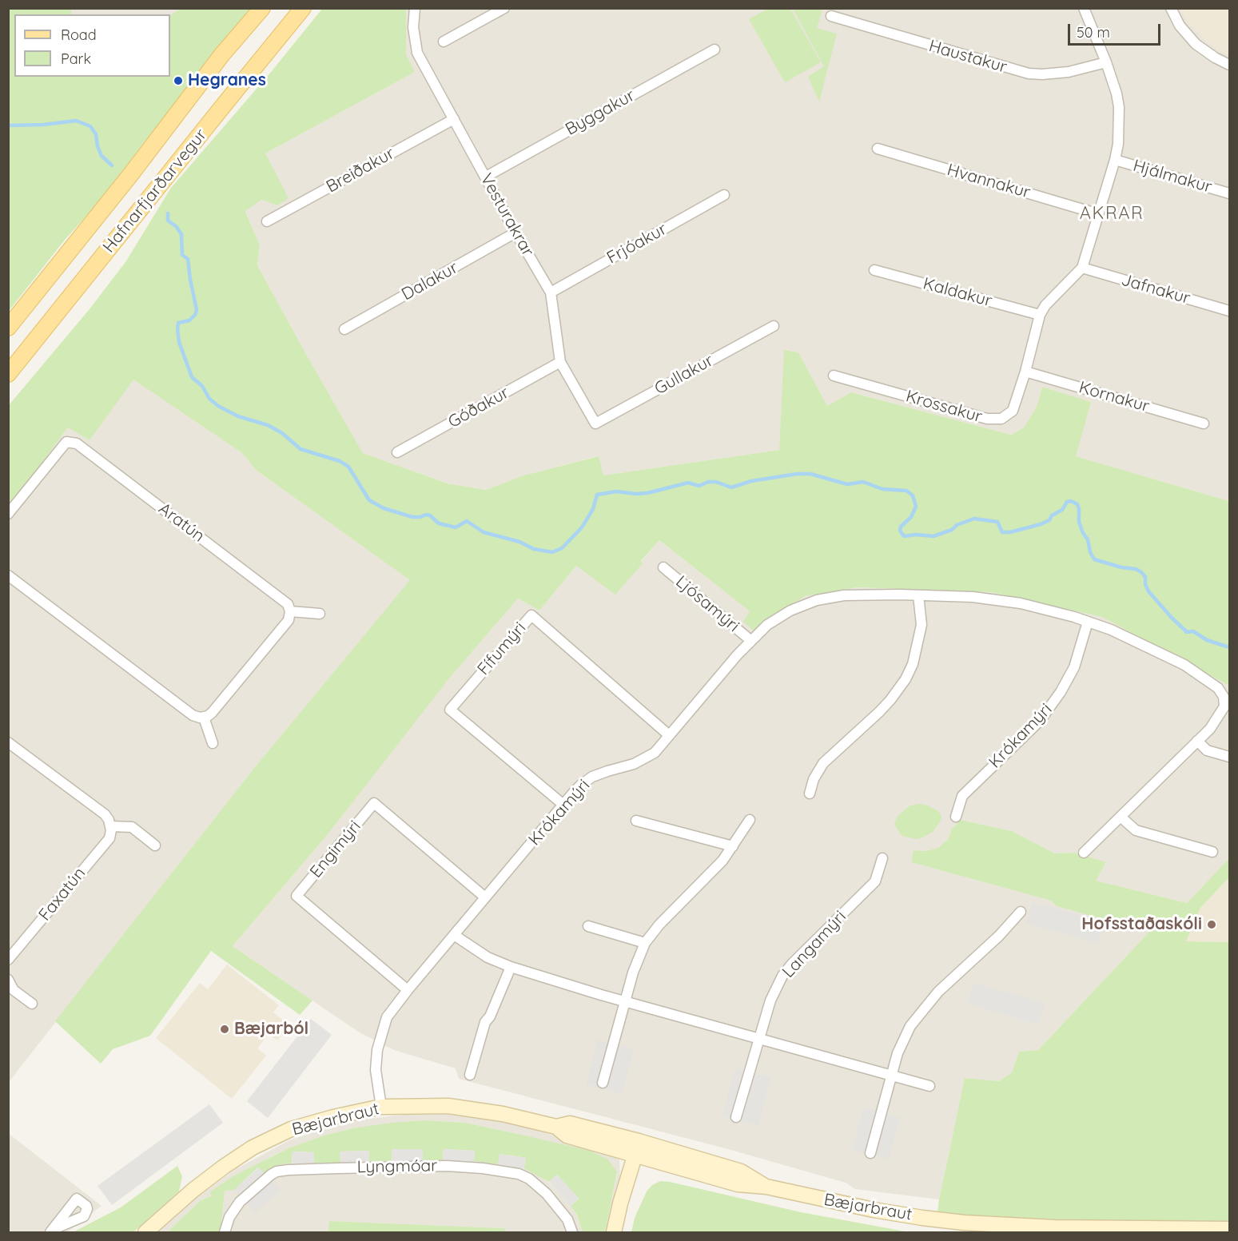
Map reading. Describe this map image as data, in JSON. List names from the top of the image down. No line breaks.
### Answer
{"streets":{"main road":["Hafnarfjarðarvegur"],"street":["Haustakur","Byggakur","Breiðakur","Hjálmakur","Hvannakur","Vesturakrar","Frjóakur","Dalakur","Jafnakur","Kaldakur","Gullakur","Kornakur","Krossakur","Góðakur","Aratún","Ljósamýri","Fífumýri","Krókamýri","Engimýri","Faxatún","Langamýri","Bæjarbraut","Lyngmóar"]},"crossings":[["Byggakur","Vesturakrar"],["Breiðakur","Vesturakrar"],["Vesturakrar","Frjóakur"],["Vesturakrar","Dalakur"],["Vesturakrar","Gullakur"],["Vesturakrar","Góðakur"],["Kaldakur","Krossakur"],["Kornakur","Krossakur"],["Ljósamýri","Krókamýri"],["Fífumýri","Krókamýri"],["Krókamýri","Engimýri"],["Krókamýri","Bæjarbraut"]],"districts":["AKRAR"],"places":["Hegranes","Hofsstaðaskóli","Bæjarból"],"legend":["Road","Park"],"scale_bar":"50 m"}
